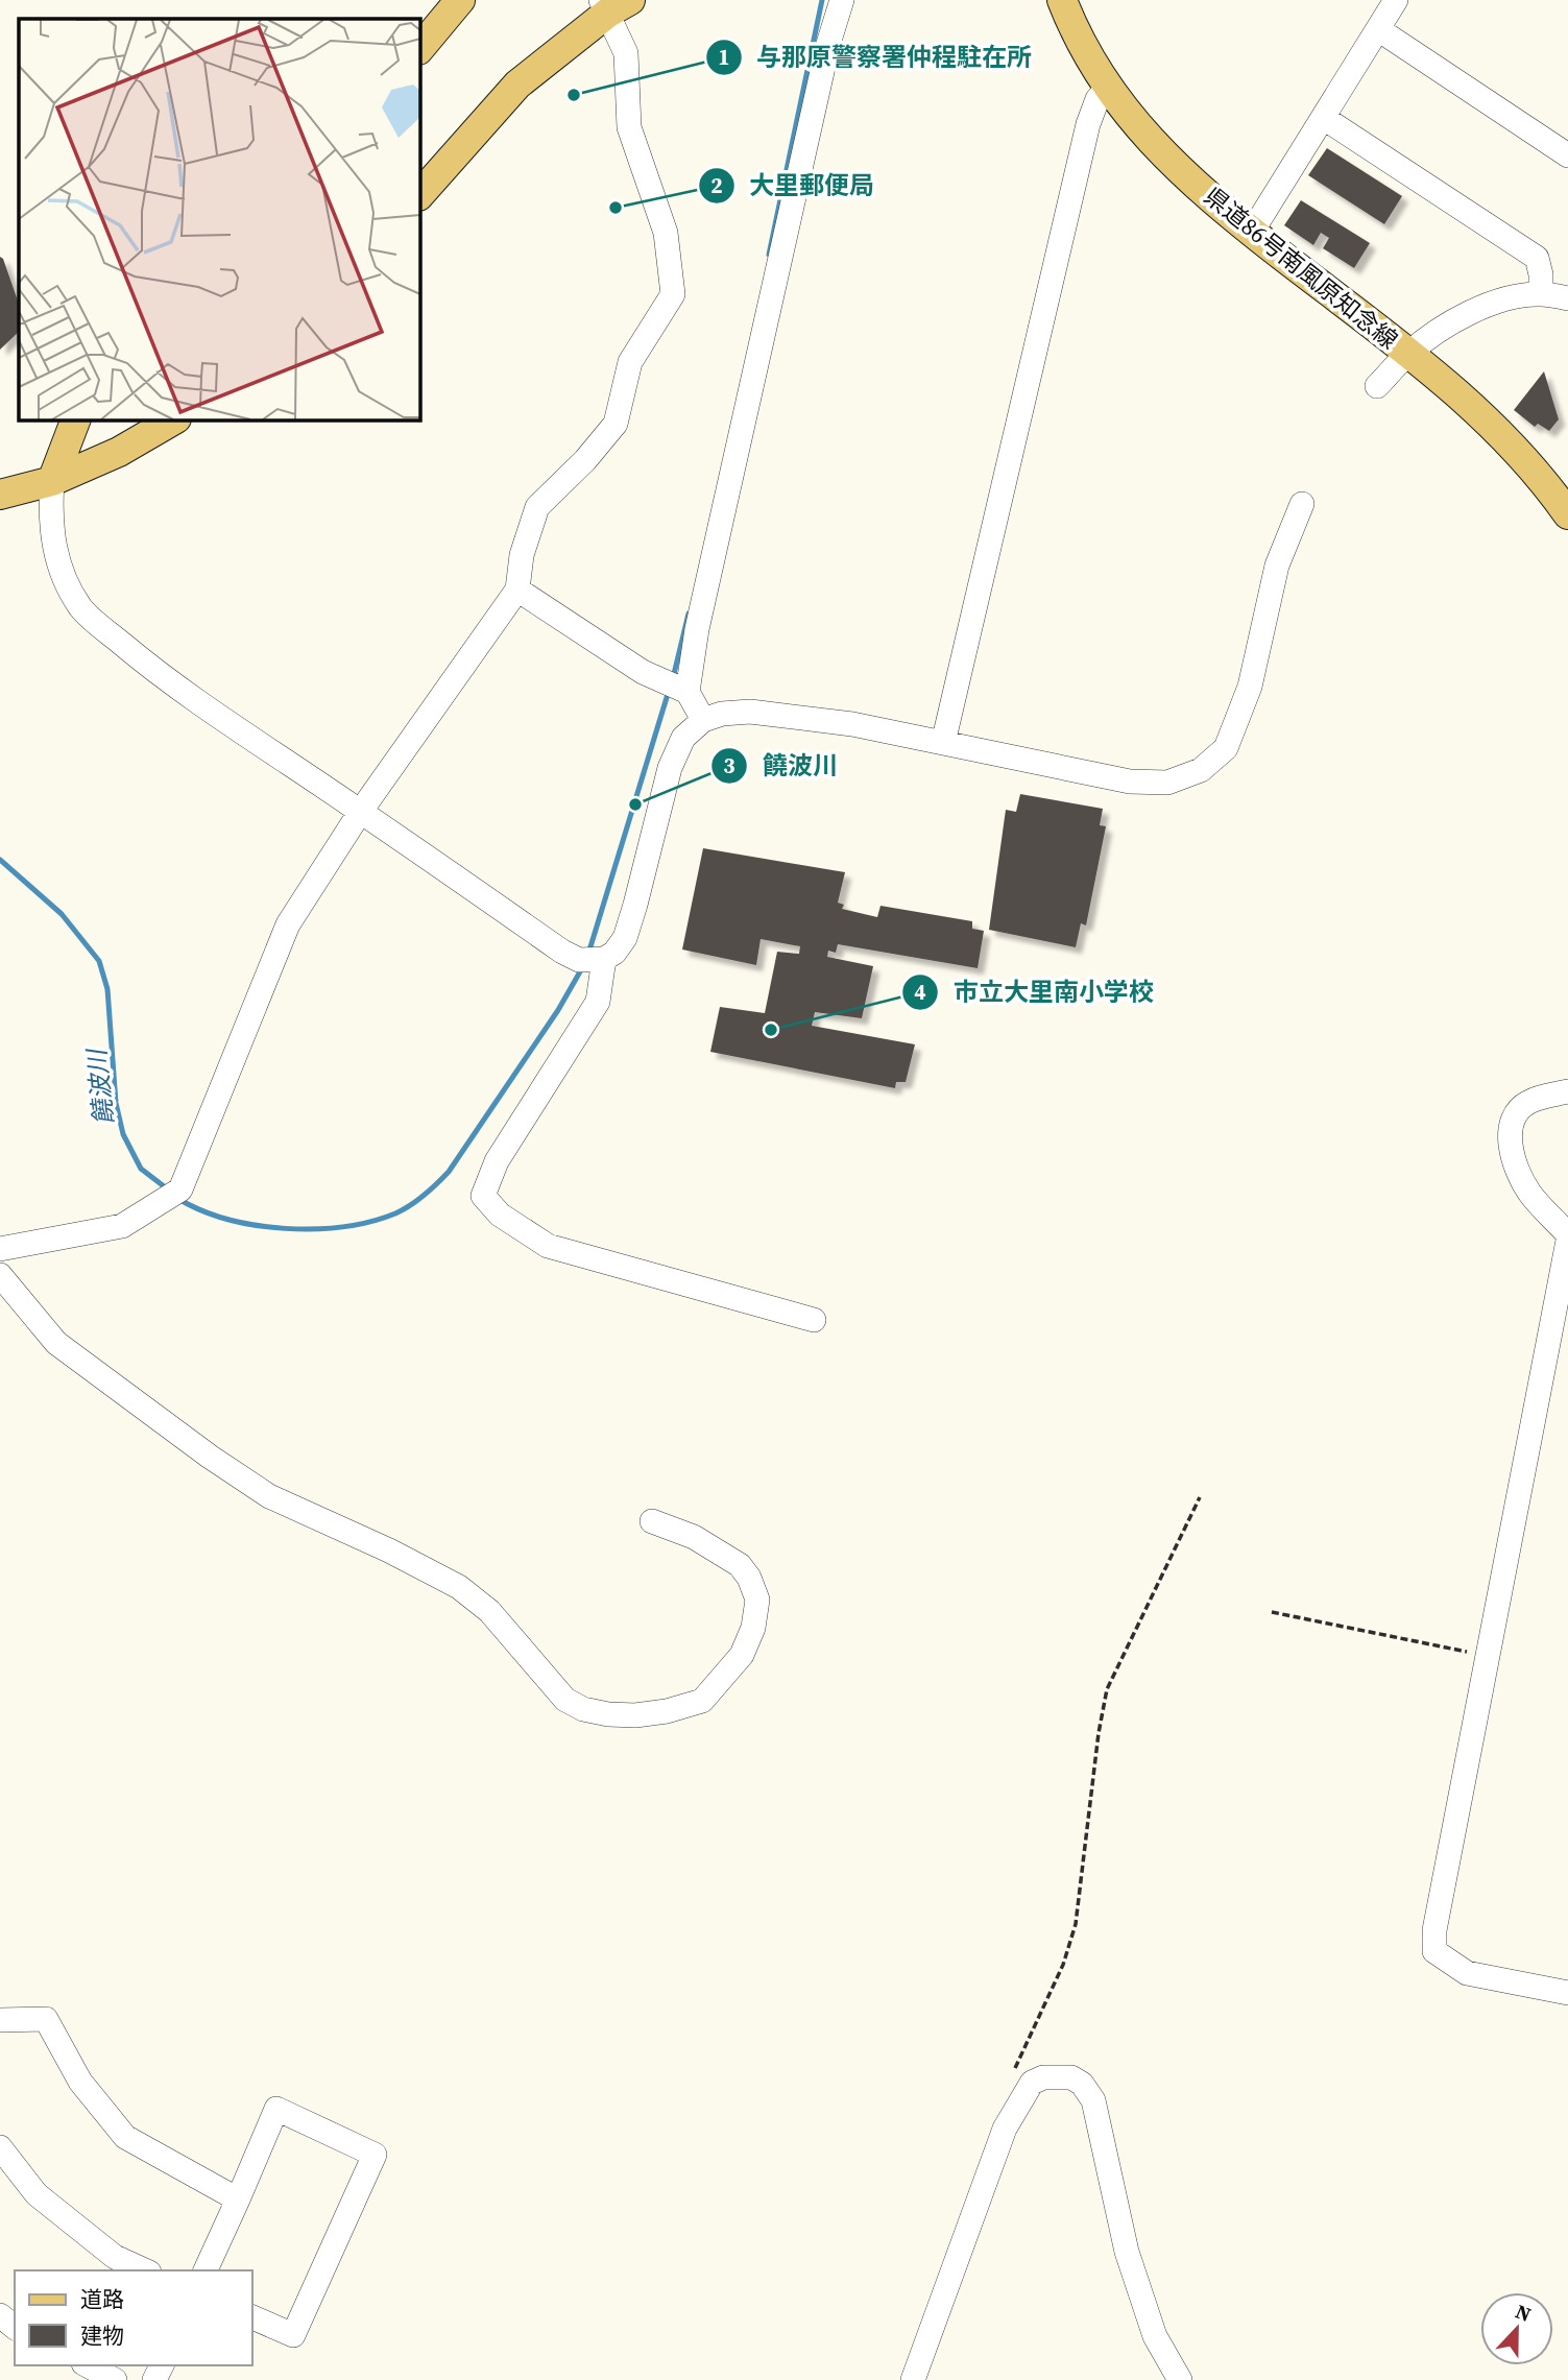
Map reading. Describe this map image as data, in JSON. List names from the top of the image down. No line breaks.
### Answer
{"streets":{"main road":["県道86号南風原知念線"]},"water":["饒波川"],"places":["与那原警察署仲程駐在所","大里郵便局","饒波川","市立大里南小学校"],"legend":["道路","建物"],"north":"top"}
